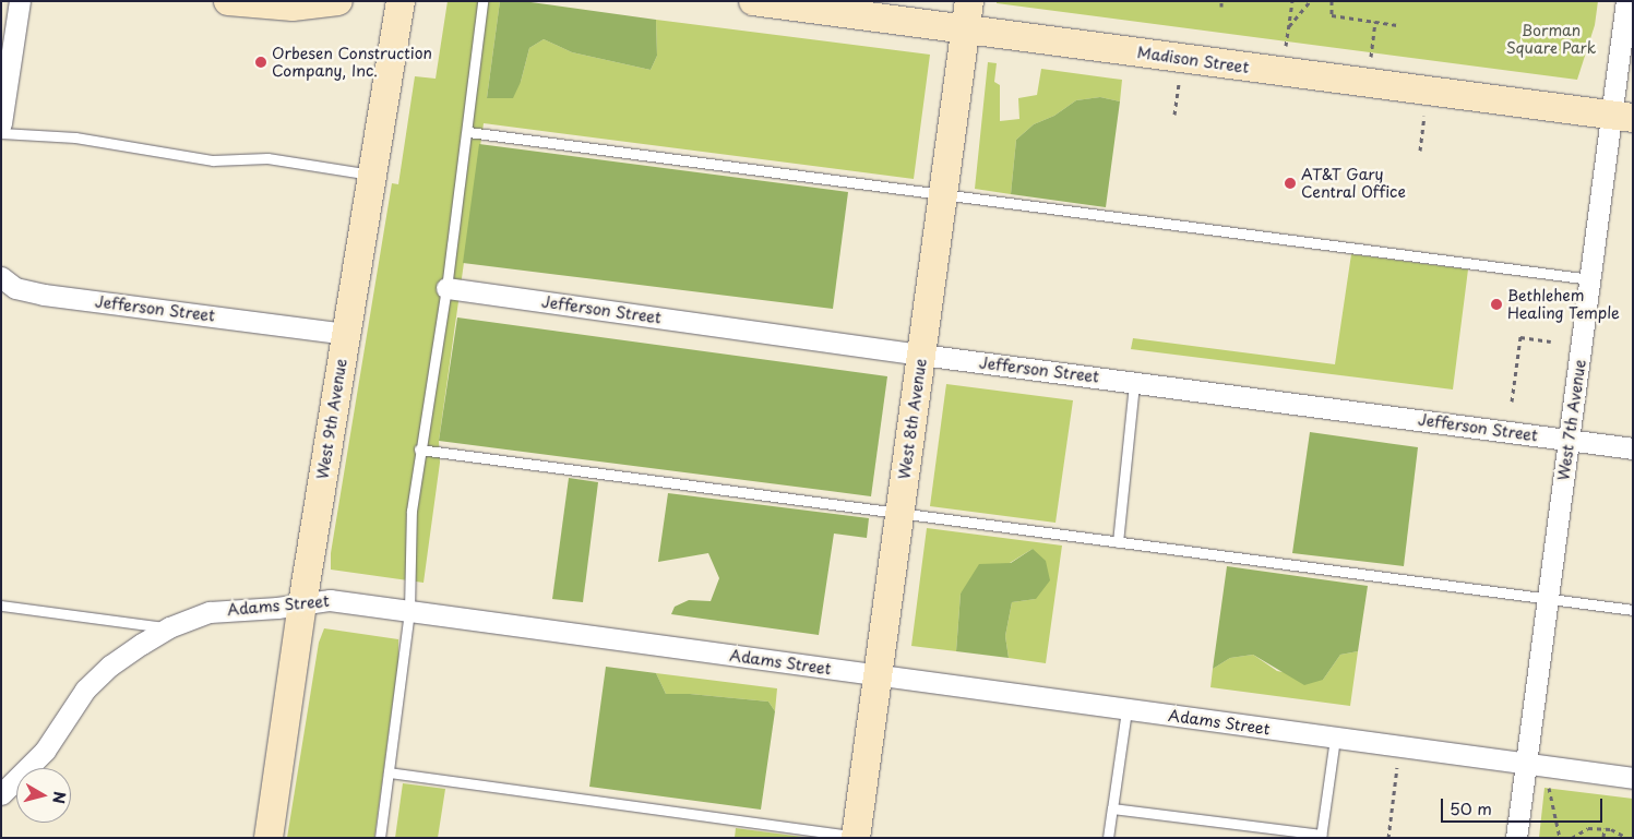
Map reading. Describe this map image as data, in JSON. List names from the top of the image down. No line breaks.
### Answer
{"streets":{"street":["Madison Street","Jefferson Street","West 9th Avenue","West 8th Avenue","West 7th Avenue","Adams Street"]},"crossings":[["Madison Street","West 8th Avenue"],["Madison Street","West 7th Avenue"],["Jefferson Street","West 9th Avenue"],["Jefferson Street","West 8th Avenue"],["Jefferson Street","West 7th Avenue"],["West 9th Avenue","Adams Street"],["West 8th Avenue","Adams Street"],["West 7th Avenue","Adams Street"]],"parks":["Borman Square Park"],"places":["Orbesen Construction Company, Inc.","AT&T Gary Central Office","Bethlehem Healing Temple"],"scale_bar":"50 m","north":"right"}
